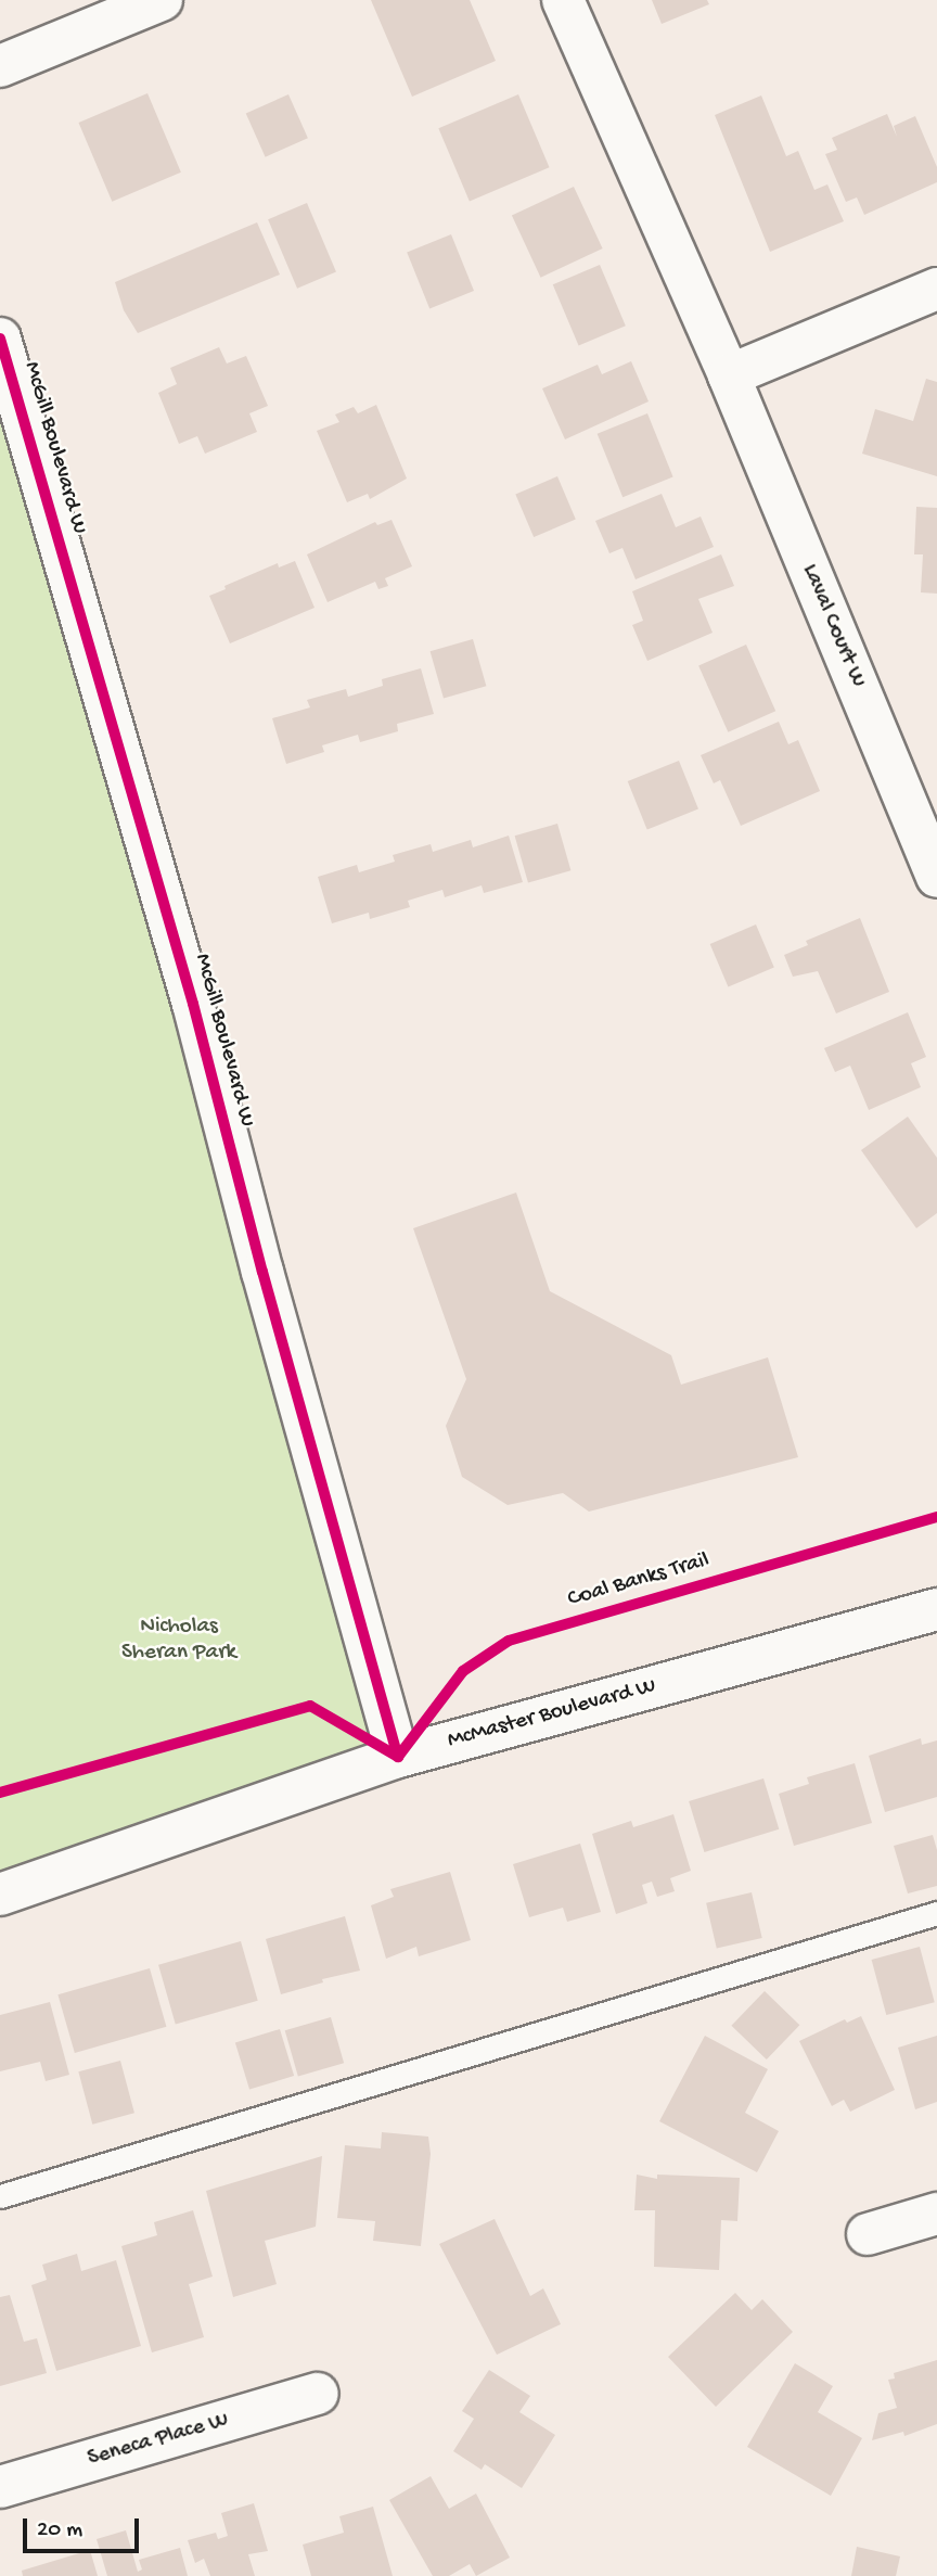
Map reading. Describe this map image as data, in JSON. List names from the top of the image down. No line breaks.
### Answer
{"streets":{"street":["McGill Boulevard W","Laval Court W","McMaster Boulevard W","Seneca Place W"],"cycle path":["Coal Banks Trail"]},"crossings":[["McGill Boulevard W","McMaster Boulevard W"]],"parks":["Nicholas Sheran Park"],"scale_bar":"20 m"}
